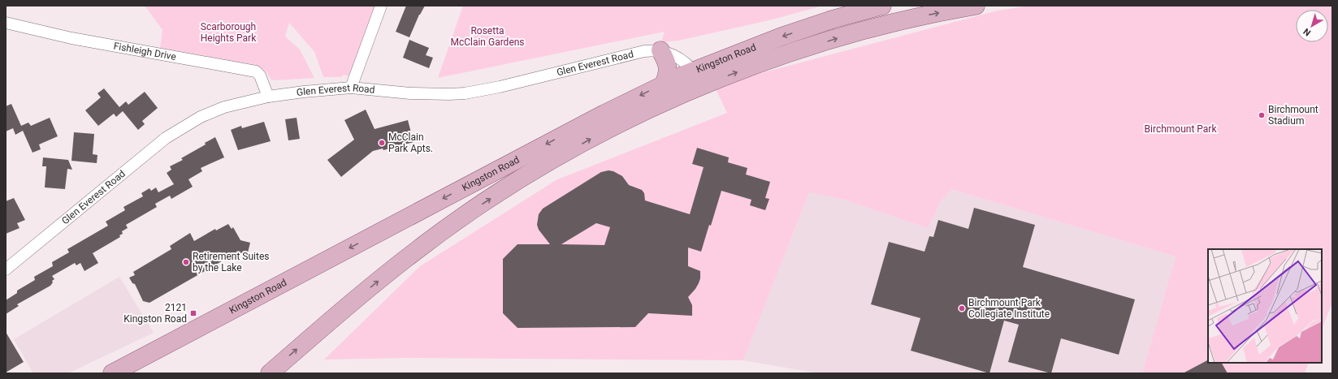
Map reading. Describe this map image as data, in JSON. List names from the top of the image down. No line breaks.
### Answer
{"streets":{"main road":["Kingston Road"],"street":["Fishleigh Drive","Glen Everest Road"]},"crossings":[["Fishleigh Drive","Glen Everest Road"],["Kingston Road","Glen Everest Road"]],"parks":["Scarborough Heights Park","Rosetta McClain Gardens","Birchmount Park"],"places":{"other":["Birchmount Stadium","McClain Park Apts.","Retirement Suites by the Lake","Birchmount Park Collegiate Institute"],"transit":["2121 Kingston Road"]},"north":"bottom left"}
